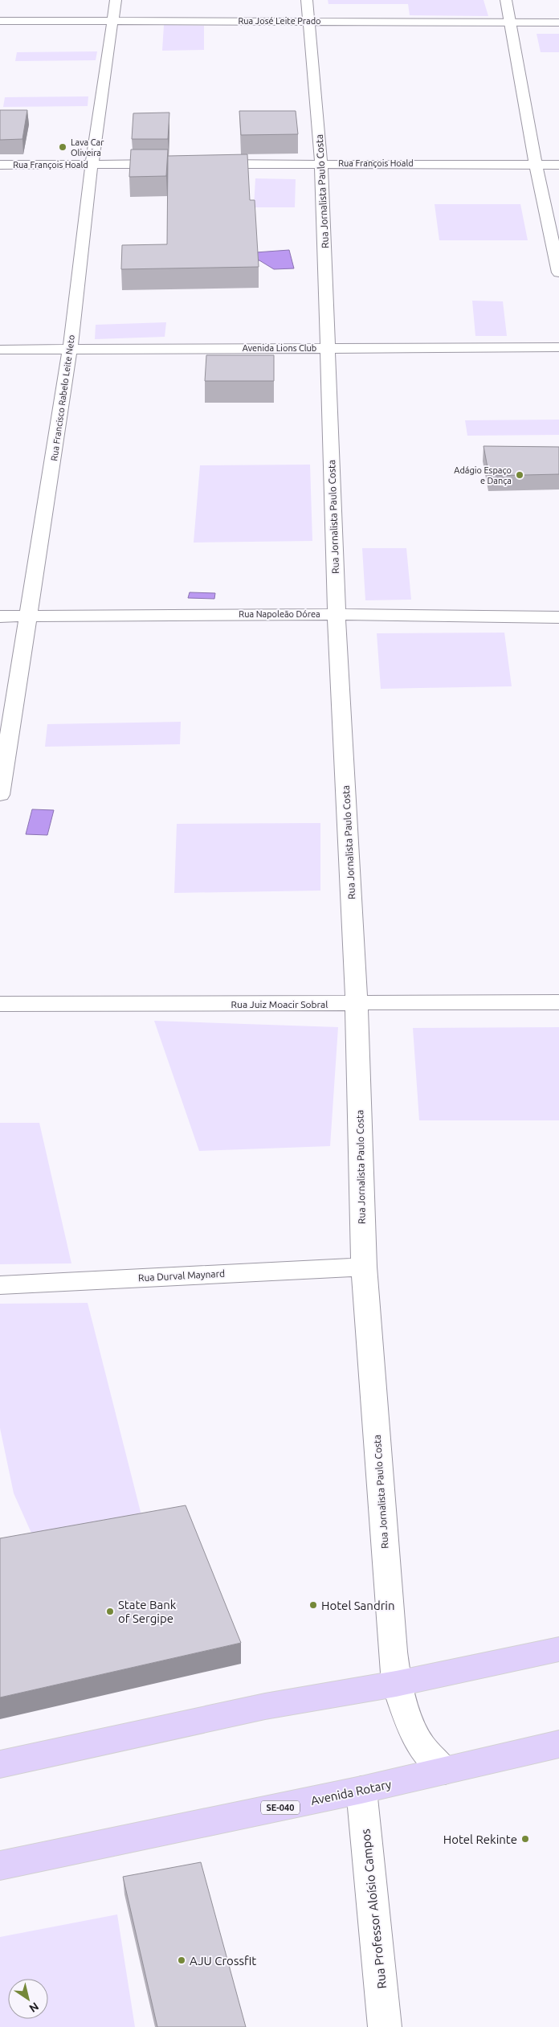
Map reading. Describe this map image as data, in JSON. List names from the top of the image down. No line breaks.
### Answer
{"streets":{"main road":["Avenida Rotary","SE-040"],"street":["Rua José Leite Prado","Rua François Hoald","Rua Jornalista Paulo Costa","Avenida Lions Club","Rua Francisco Rabelo Leite Neto","Rua Napoleão Dórea","Rua Juiz Moacir Sobral","Rua Durval Maynard","Rua Professor Aloísio Campos"]},"crossings":[["Rua José Leite Prado","Rua Jornalista Paulo Costa"],["Rua José Leite Prado","Rua Francisco Rabelo Leite Neto"],["Rua François Hoald","Rua Jornalista Paulo Costa"],["Rua François Hoald","Rua Francisco Rabelo Leite Neto"],["Rua Jornalista Paulo Costa","Avenida Lions Club"],["Rua Jornalista Paulo Costa","Rua Napoleão Dórea"],["Rua Jornalista Paulo Costa","Rua Juiz Moacir Sobral"],["Rua Jornalista Paulo Costa","Rua Durval Maynard"],["Rua Jornalista Paulo Costa","Avenida Rotary"],["Avenida Lions Club","Rua Francisco Rabelo Leite Neto"],["Rua Francisco Rabelo Leite Neto","Rua Napoleão Dórea"],["Avenida Rotary","Rua Professor Aloísio Campos"]],"places":["Lava Car Oliveira","Adágio Espaço e Dança","Hotel Sandrin","State Bank of Sergipe","Hotel Rekinte","AJU Crossfit"],"north":"bottom right"}
